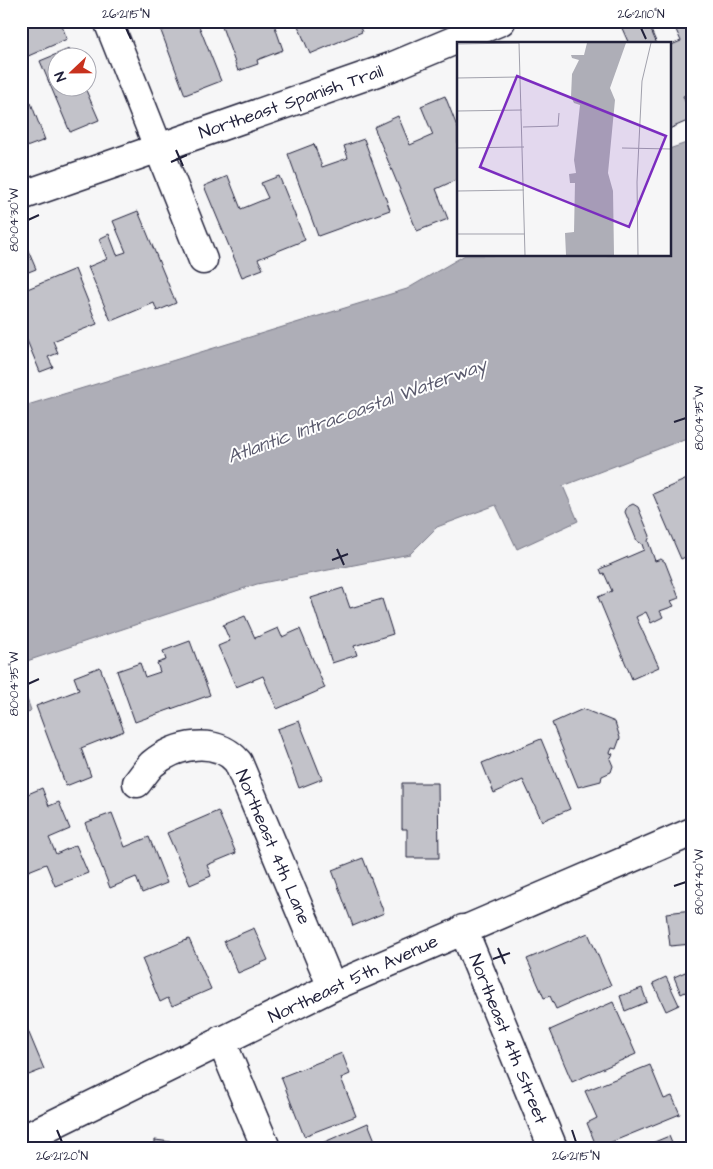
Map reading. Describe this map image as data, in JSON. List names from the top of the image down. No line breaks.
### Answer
{"streets":{"street":["Northeast Spanish Trail","Northeast 4th Lane","Northeast 5th Avenue","Northeast 4th Street"]},"crossings":[["Northeast 4th Lane","Northeast 5th Avenue"],["Northeast 5th Avenue","Northeast 4th Street"]],"water":["Atlantic Intracoastal Waterway"],"north":"left","coordinates":["26°21'15\"N","26°21'10\"N","80°04'30\"W","80°04'35\"W","80°04'40\"W","26°21'20\"N"]}
